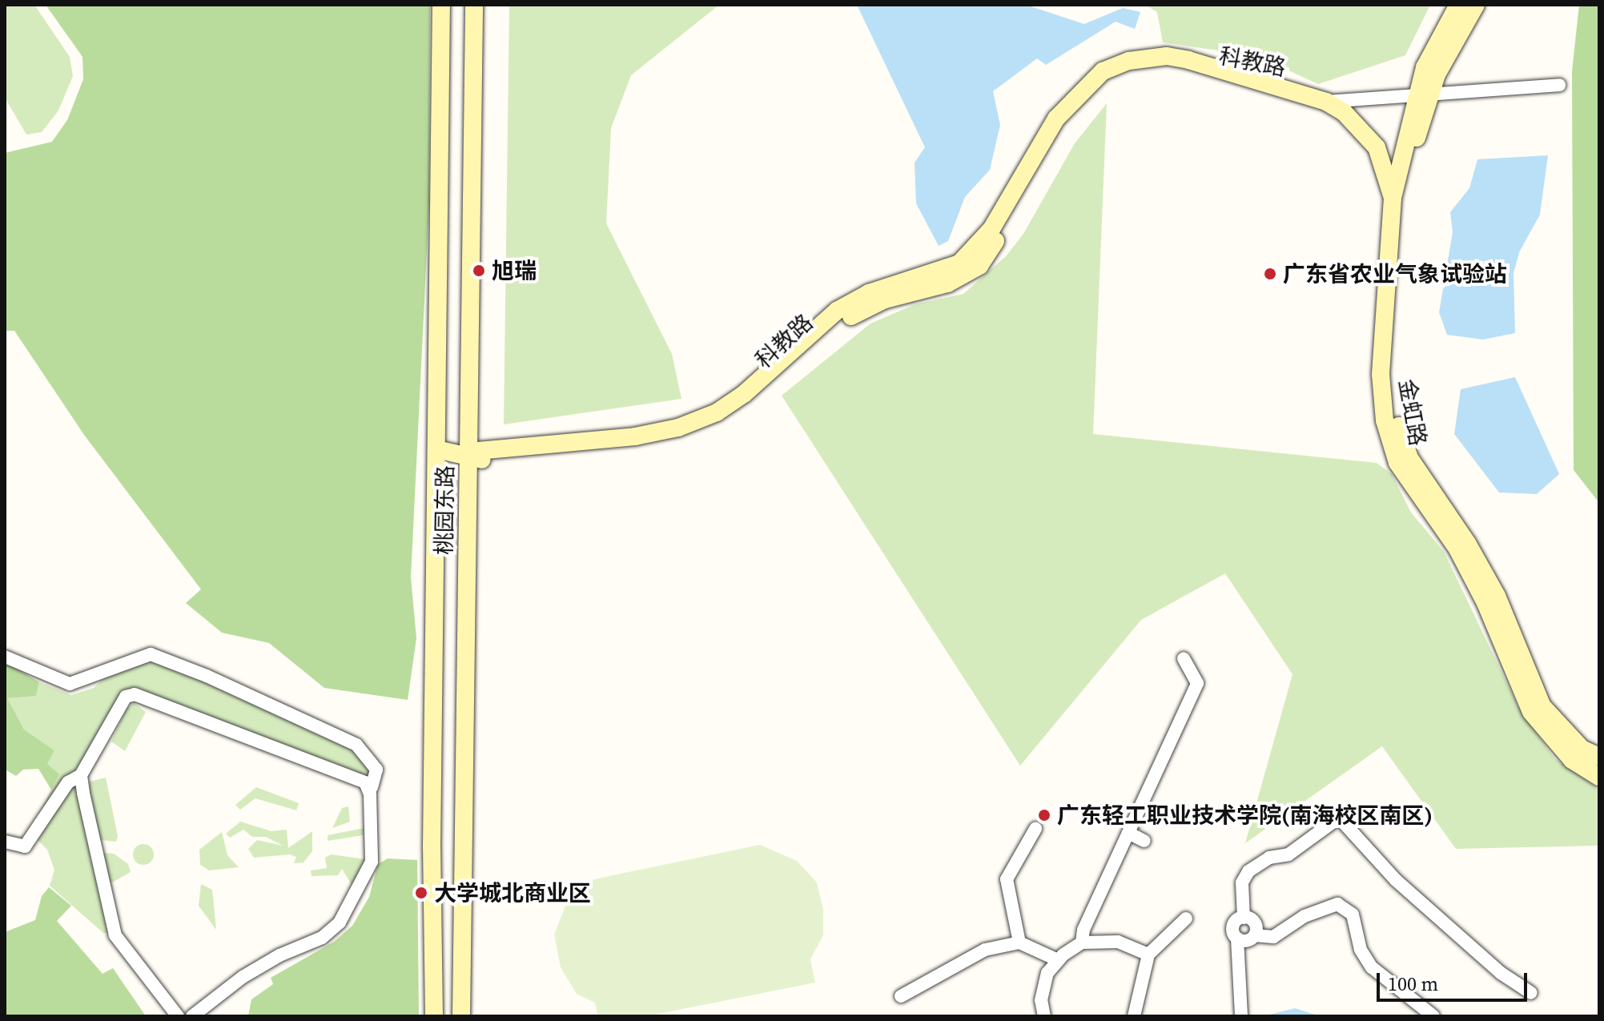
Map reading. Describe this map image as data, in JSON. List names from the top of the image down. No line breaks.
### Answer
{"streets":{"street":["科教路","金虹路","桃园东路"]},"crossings":[["科教路","金虹路"],["科教路","桃园东路"]],"places":["旭瑞","广东省农业气象试验站","广东轻工职业技术学院(南海校区南区)","大学城北商业区"],"scale_bar":"100 m"}
